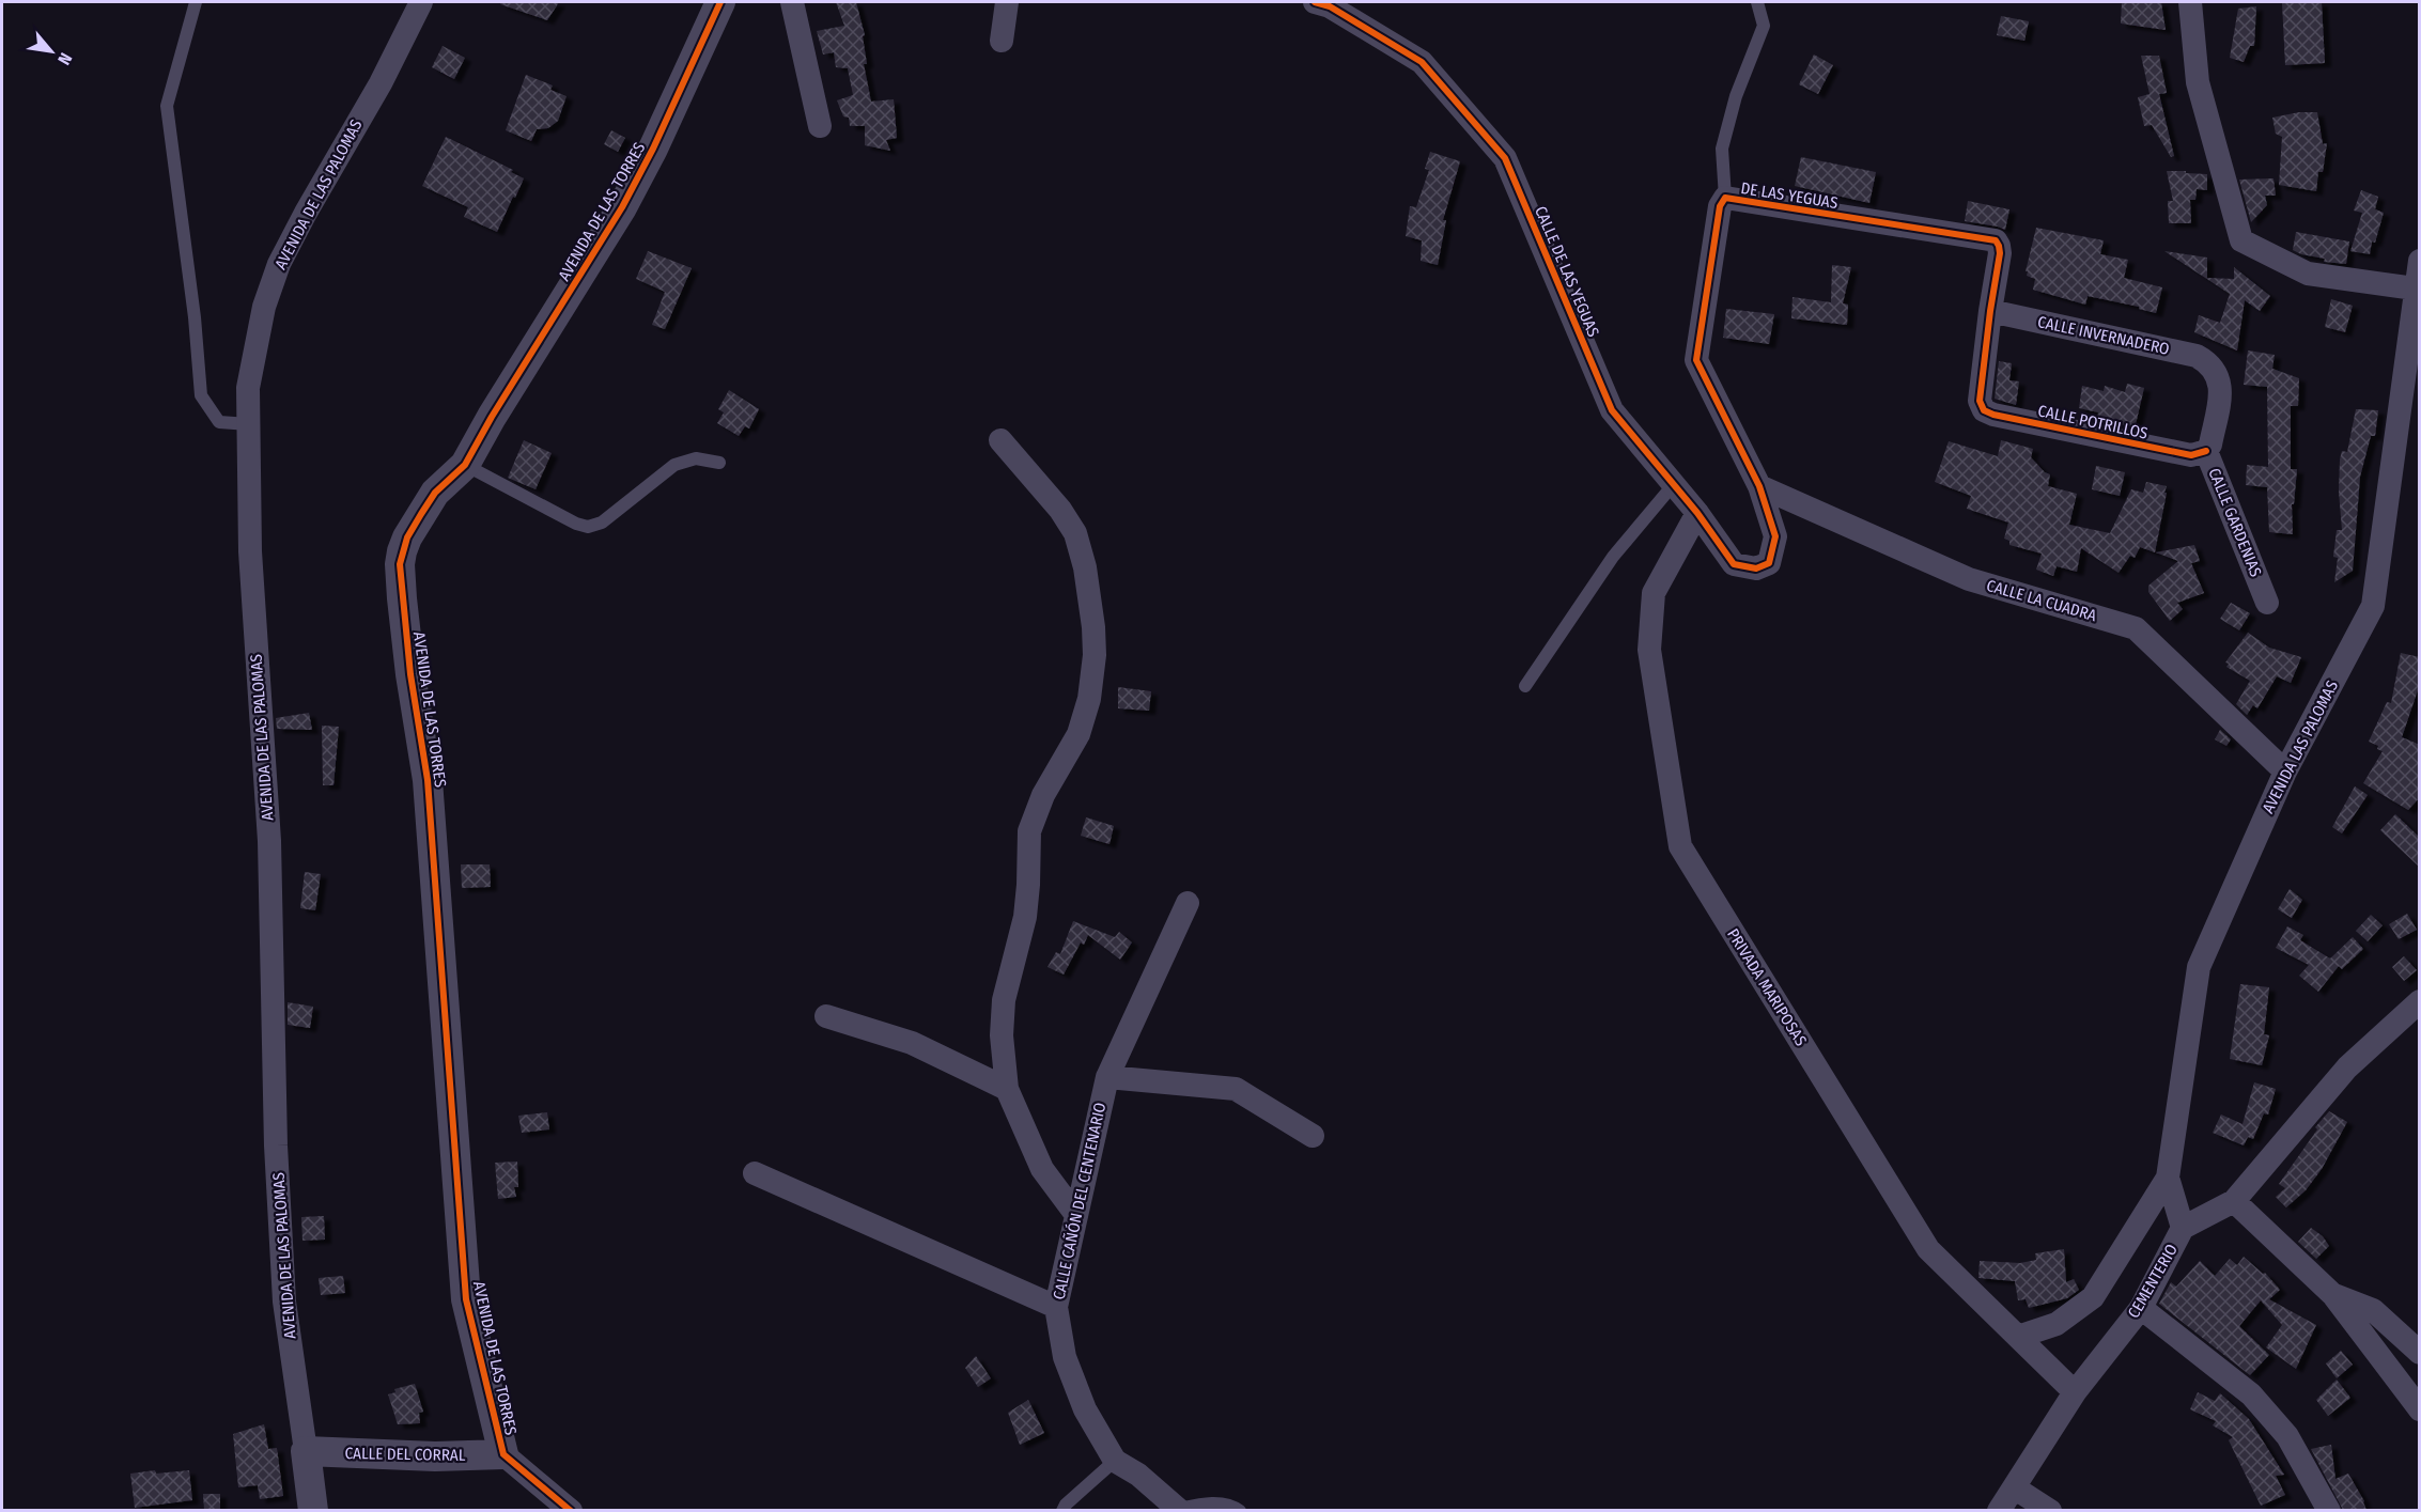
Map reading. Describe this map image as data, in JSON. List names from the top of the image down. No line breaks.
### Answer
{"streets":{"street":["AVENIDA DE LAS PALOMAS","DE LAS YEGUAS","AVENIDA DE LAS TORRES","CALLE DE LAS YEGUAS","CALLE INVERNADERO","CALLE POTRILLOS","CALLE GARDENIAS","CALLE LA CUADRA","AVENIDA LAS PALOMAS","PRIVADA MARIPOSAS","CALLE CAÑÓN DEL CENTENARIO","CEMENTERIO","CALLE DEL CORRAL"]},"crossings":[["AVENIDA DE LAS PALOMAS","CALLE DEL CORRAL"],["DE LAS YEGUAS","CALLE DE LAS YEGUAS"],["DE LAS YEGUAS","CALLE INVERNADERO"],["DE LAS YEGUAS","CALLE POTRILLOS"],["DE LAS YEGUAS","CALLE LA CUADRA"],["AVENIDA DE LAS TORRES","CALLE DEL CORRAL"],["CALLE DE LAS YEGUAS","PRIVADA MARIPOSAS"],["CALLE INVERNADERO","CALLE GARDENIAS"],["CALLE POTRILLOS","CALLE GARDENIAS"],["CALLE LA CUADRA","AVENIDA LAS PALOMAS"],["AVENIDA LAS PALOMAS","CEMENTERIO"],["PRIVADA MARIPOSAS","CEMENTERIO"]],"north":"bottom right"}
